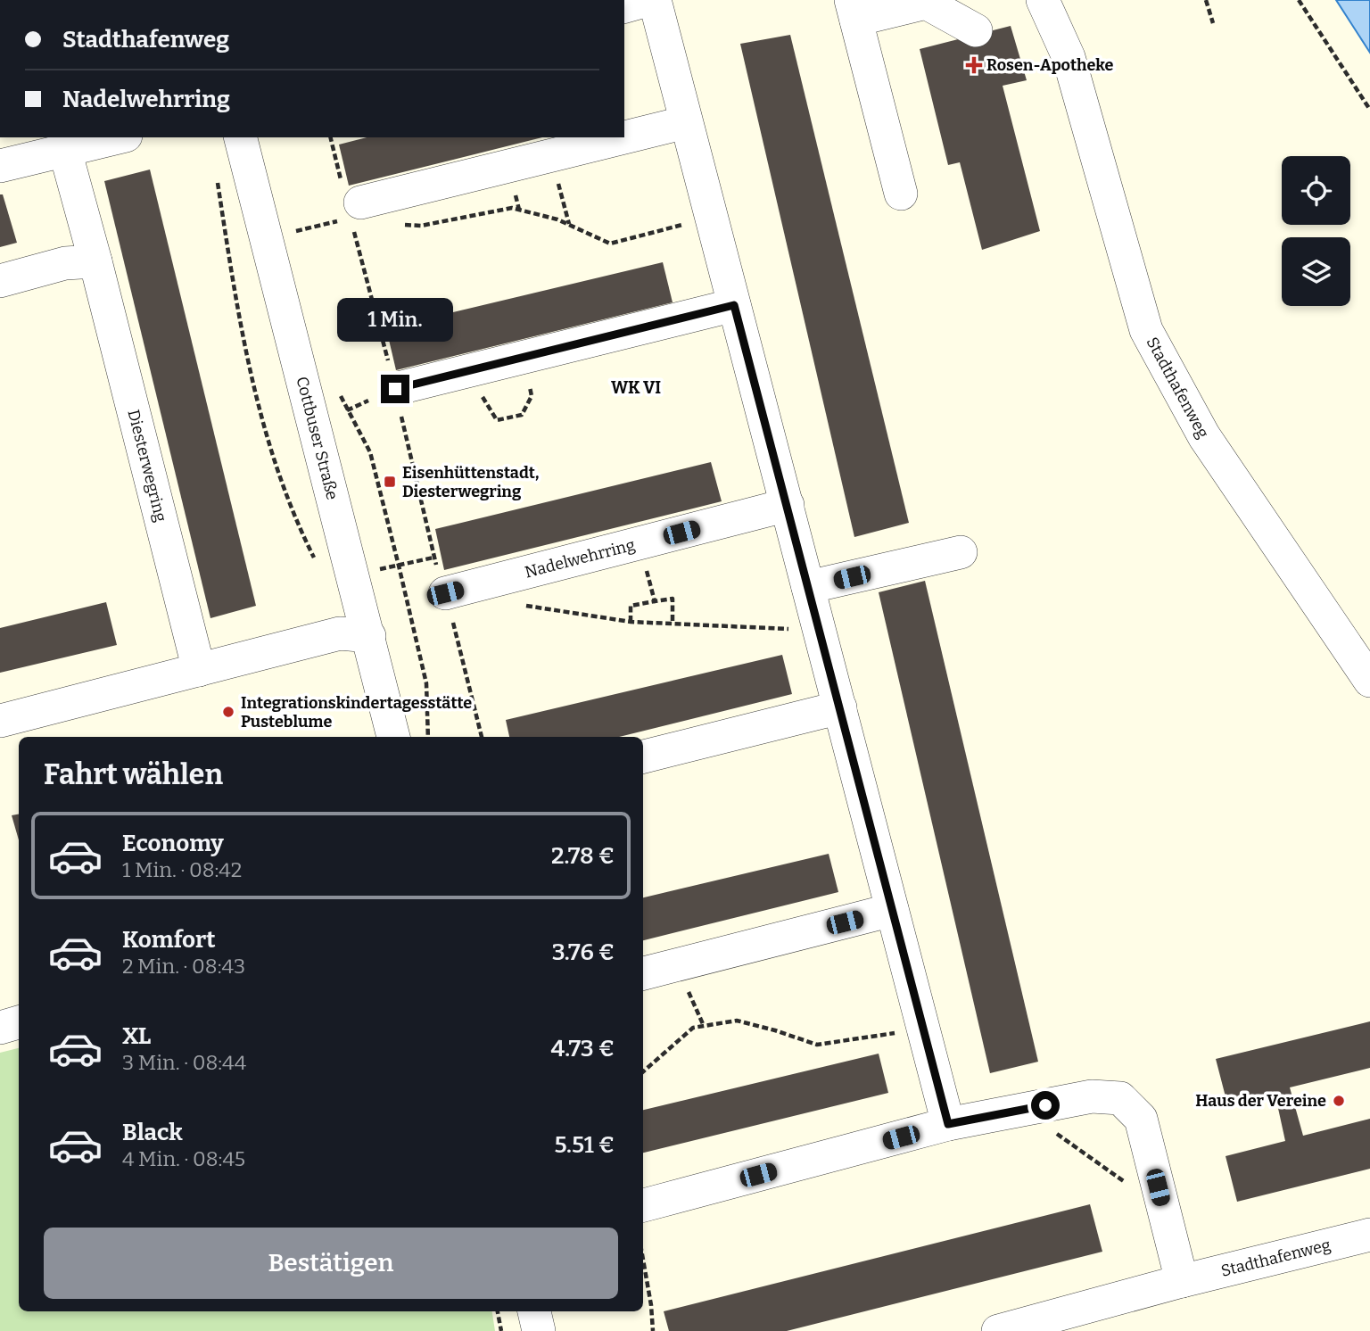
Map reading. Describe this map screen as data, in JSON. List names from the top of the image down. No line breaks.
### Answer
{"streets":{"street":["Stadthafenweg","Cottbuser Straße","Diesterwegring","Nadelwehrring"]},"districts":["WK VI"],"places":{"health":["Rosen-Apotheke"],"transit":["Eisenhüttenstadt, Diesterwegring"],"other":["Integrationskindertagesstätte Pusteblume","Haus der Vereine"]},"page":{"banner":["Stadthafenweg","Nadelwehrring"],"bubble":"1 Min.","heading":"Fahrt wählen","list":[{"name":"Economy","note":"1 Min. · 08:42","value":"2.78 €"},{"name":"Komfort","note":"2 Min. · 08:43","value":"3.76 €"},{"name":"XL","note":"3 Min. · 08:44","value":"4.73 €"},{"name":"Black","note":"4 Min. · 08:45","value":"5.51 €"}],"buttons":"Bestätigen"}}
